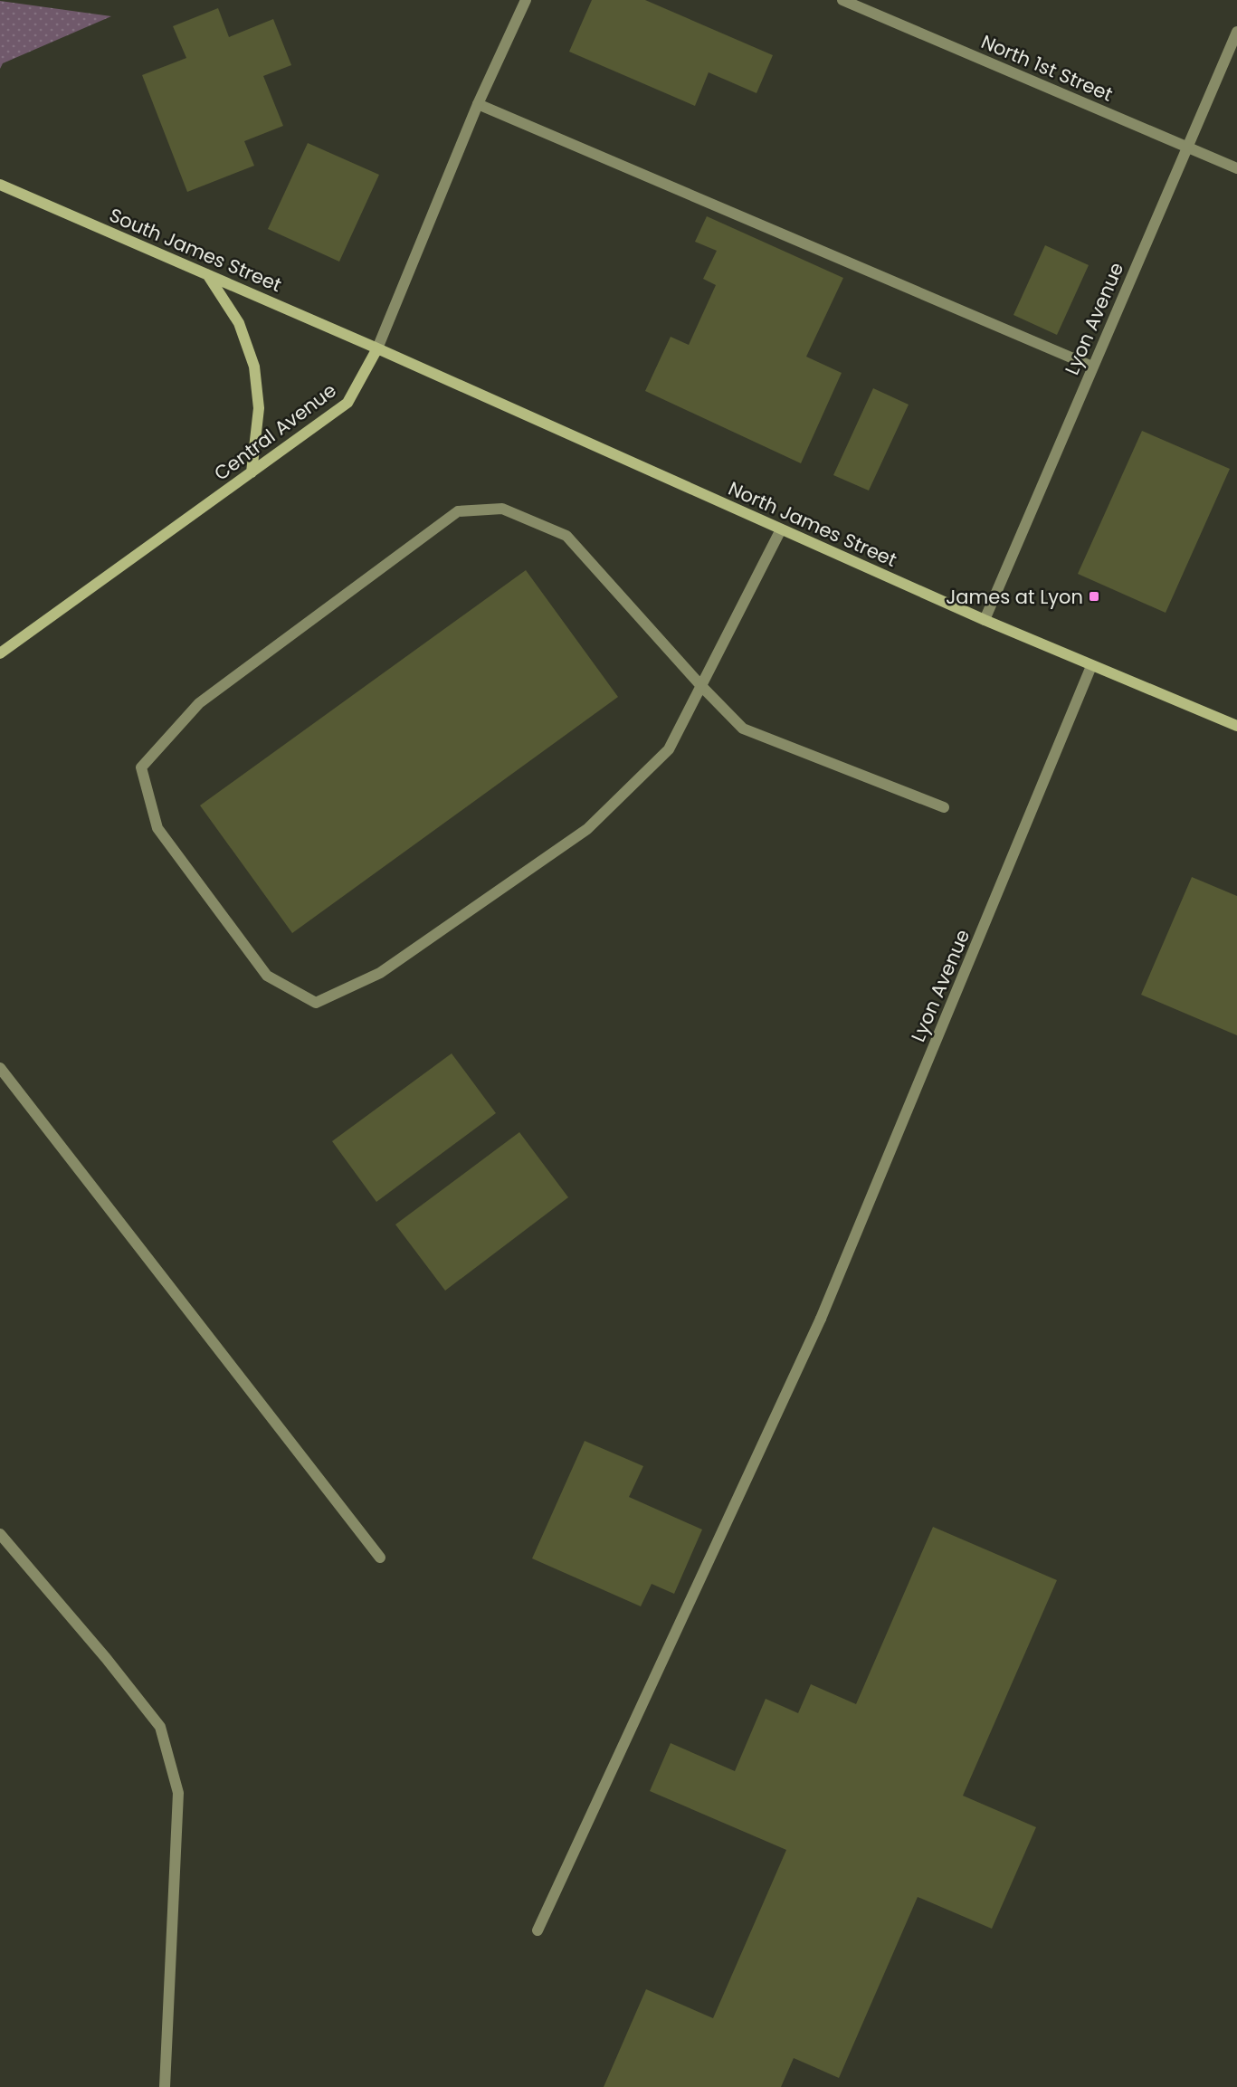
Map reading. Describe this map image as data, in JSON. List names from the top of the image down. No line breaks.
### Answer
{"streets":{"main road":["South James Street","Central Avenue","North James Street"],"street":["North 1st Street","Lyon Avenue"]},"crossings":[["North 1st Street","Lyon Avenue"],["South James Street","Central Avenue"],["South James Street","North James Street"],["Lyon Avenue","North James Street"],["Central Avenue","North James Street"]],"places":{"transit":["James at Lyon"]}}
